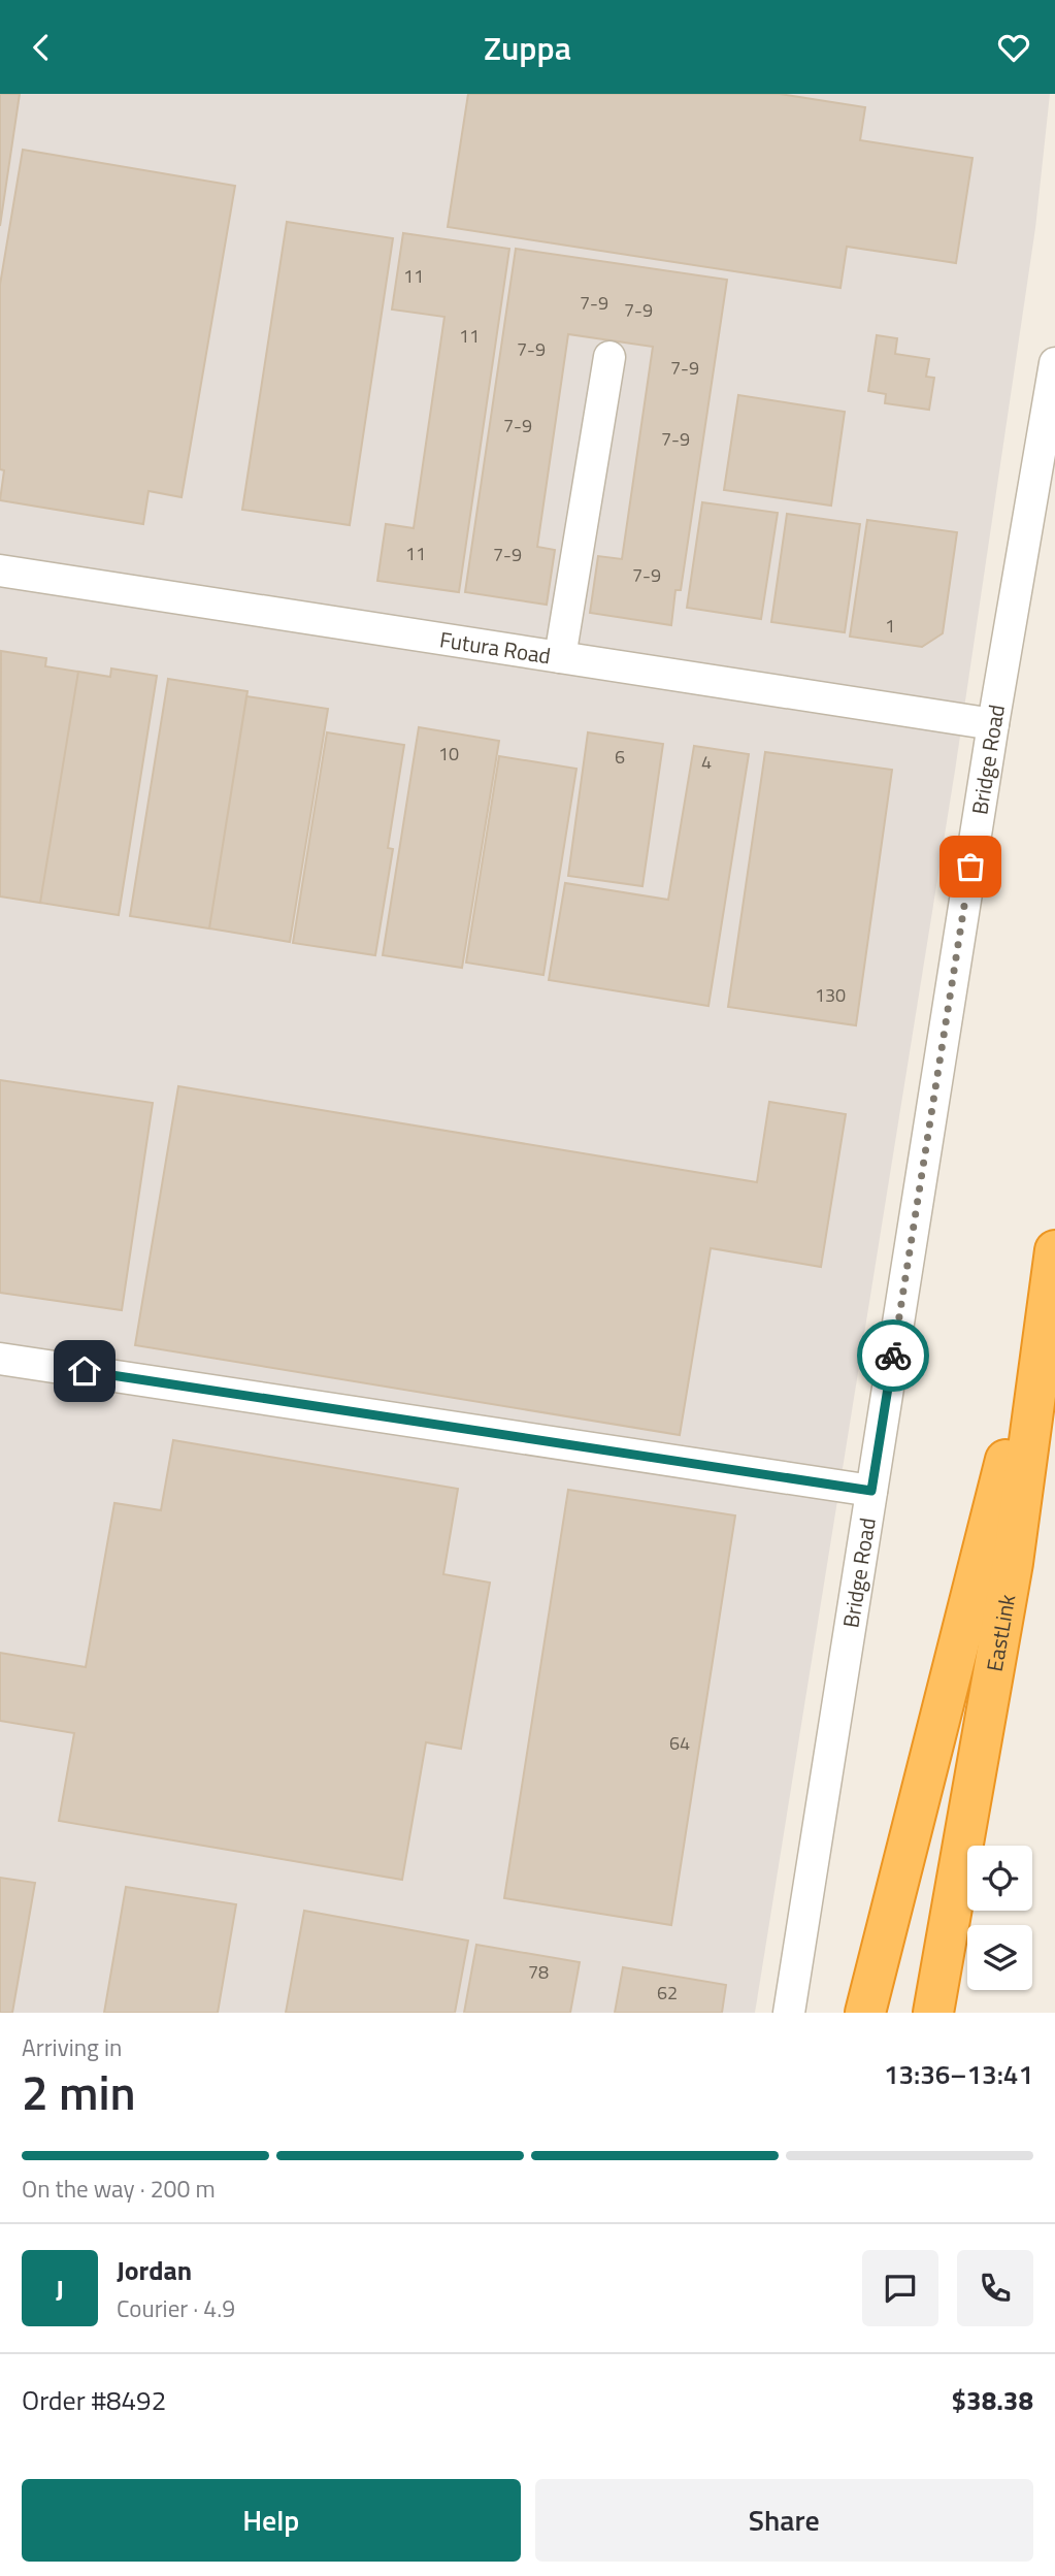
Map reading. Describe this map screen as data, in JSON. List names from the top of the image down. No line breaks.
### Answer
{"streets":{"highway":["EastLink"],"street":["Futura Road","Bridge Road"]},"crossings":[["Futura Road","Bridge Road"]],"house_numbers":["11","7-9","7-9","11","7-9","7-9","7-9","7-9","11","7-9","7-9","1","10","6","4","130","64","78","62"],"page":{"header":"Zuppa","heading":["2 min","Arriving in","13:36–13:41"],"panel":["Jordan","Courier · 4.9","Order #8492","$38.38"],"bar":"On the way · 200 m","round":"J","buttons":["Help","Share"]}}
